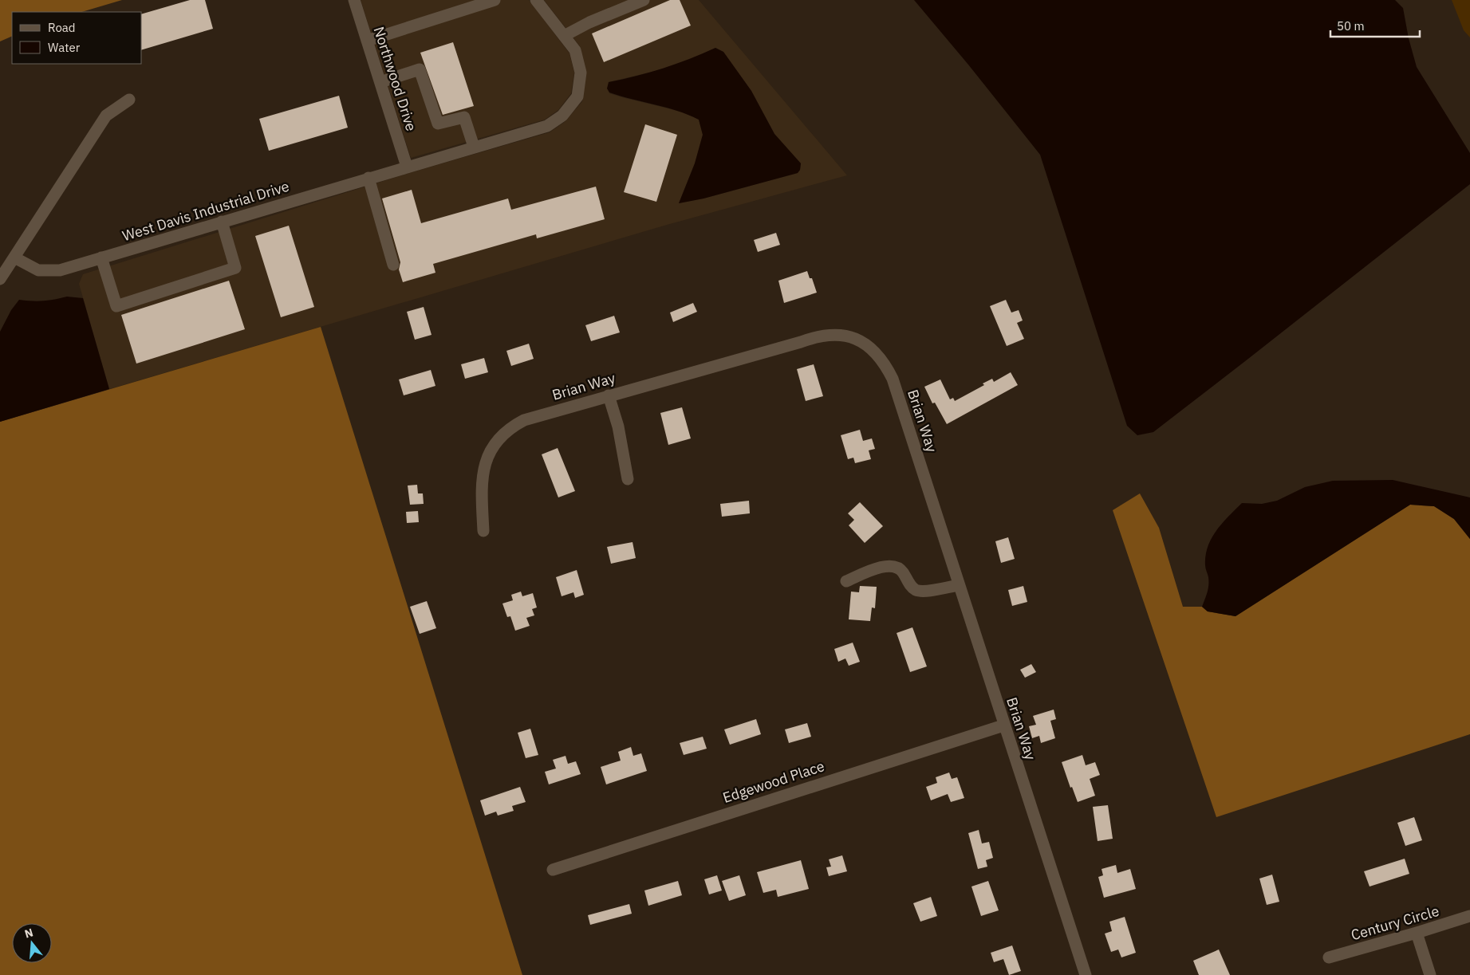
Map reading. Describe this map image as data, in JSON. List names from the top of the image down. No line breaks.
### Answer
{"streets":{"street":["Northwood Drive","West Davis Industrial Drive","Brian Way","Edgewood Place","Century Circle"]},"crossings":[["Northwood Drive","West Davis Industrial Drive"],["Brian Way","Edgewood Place"]],"legend":["Road","Water"],"scale_bar":"50 m","north":"top"}
